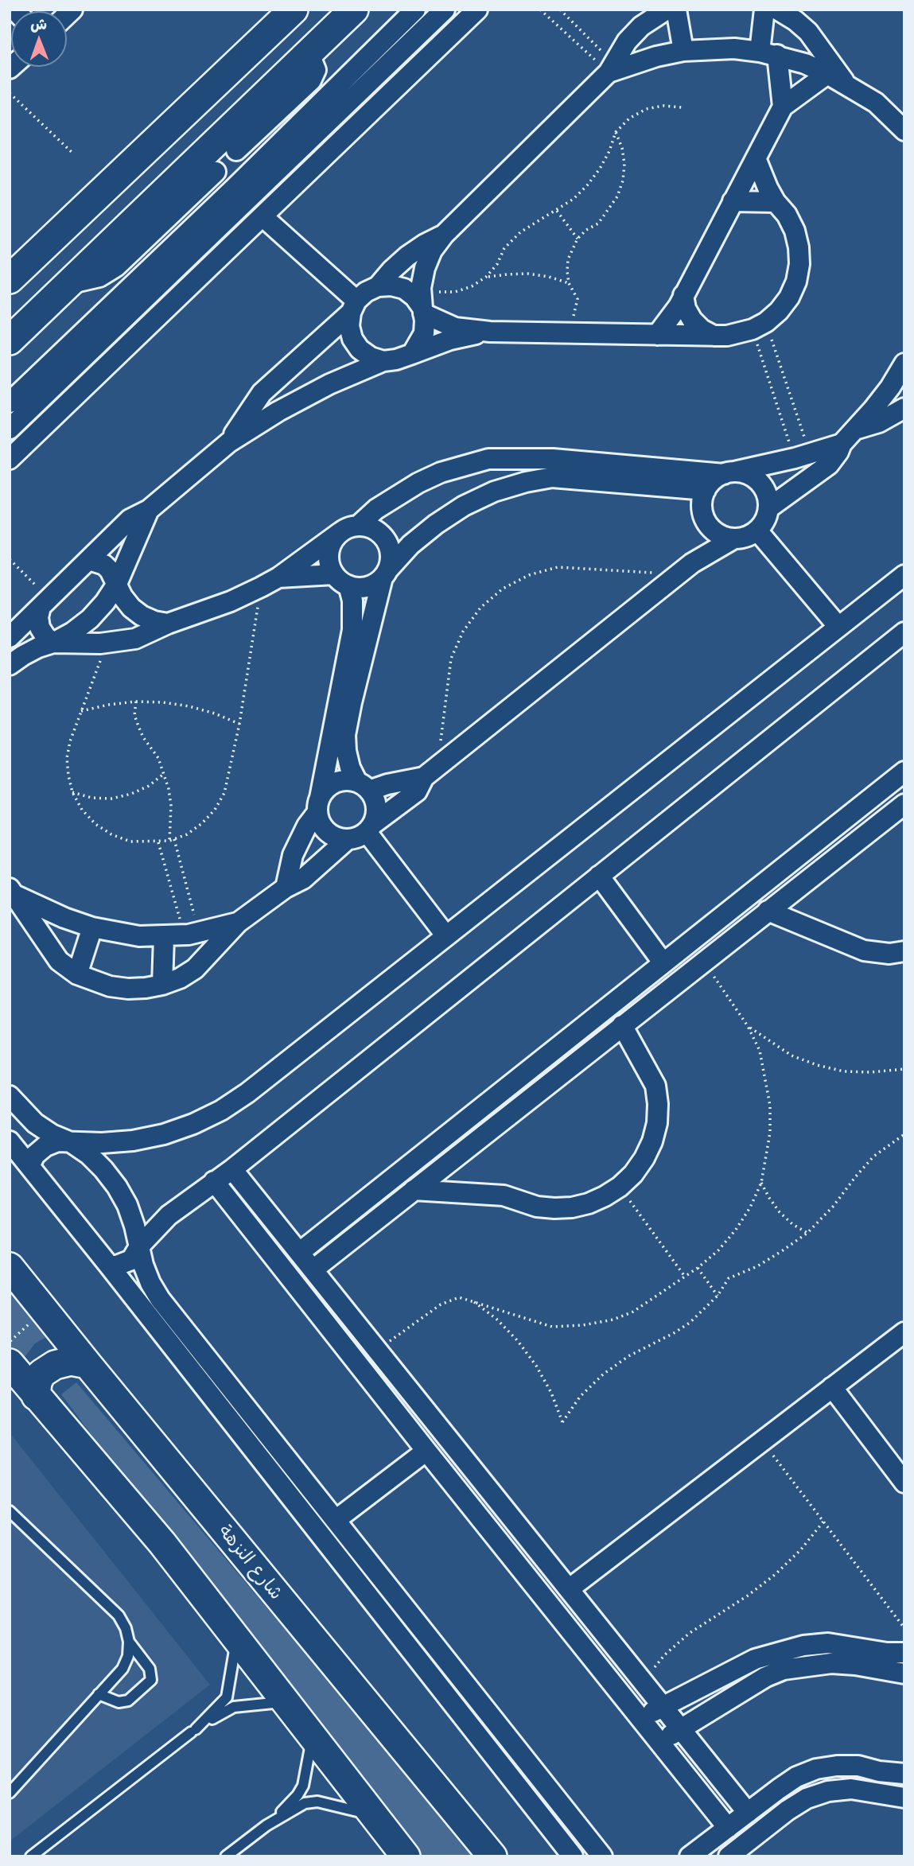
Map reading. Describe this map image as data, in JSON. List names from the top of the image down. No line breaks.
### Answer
{"streets":{"main road":["شارع النزهة"]},"north":"top"}
